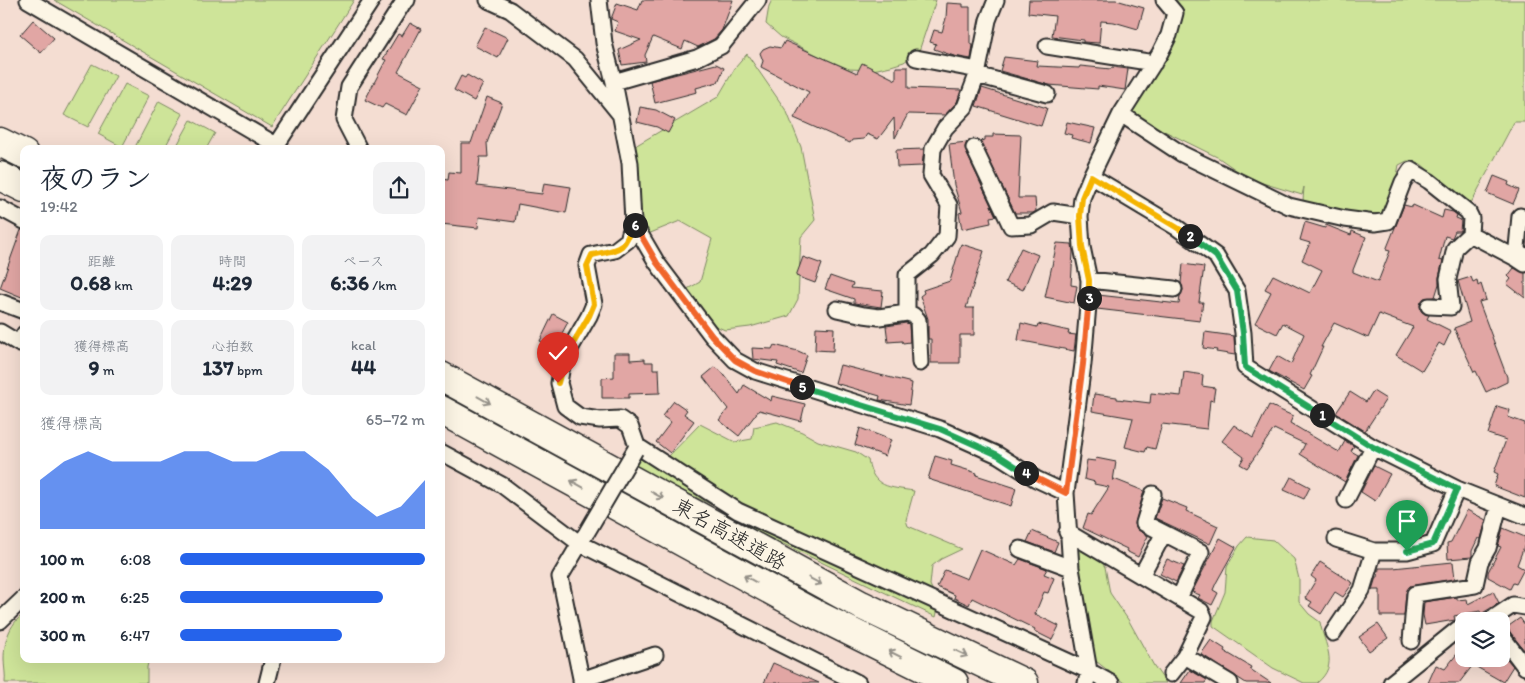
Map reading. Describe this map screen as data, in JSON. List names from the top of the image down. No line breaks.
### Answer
{"streets":{"highway":["東名高速道路"]},"page":{"heading":["夜のラン","19:42"],"pins":["6","2","3","5","1","4"],"stats":[["距離","0.68 km"],["時間","4:29"],["ペース","6:36 /km"],["獲得標高","9 m"],["心拍数","137 bpm"],["kcal","44"]],"chart":["獲得標高","65–72 m"],"list":[{"name":"100 m","note":"6:08"},{"name":"200 m","note":"6:25"},{"name":"300 m","note":"6:47"}]}}
